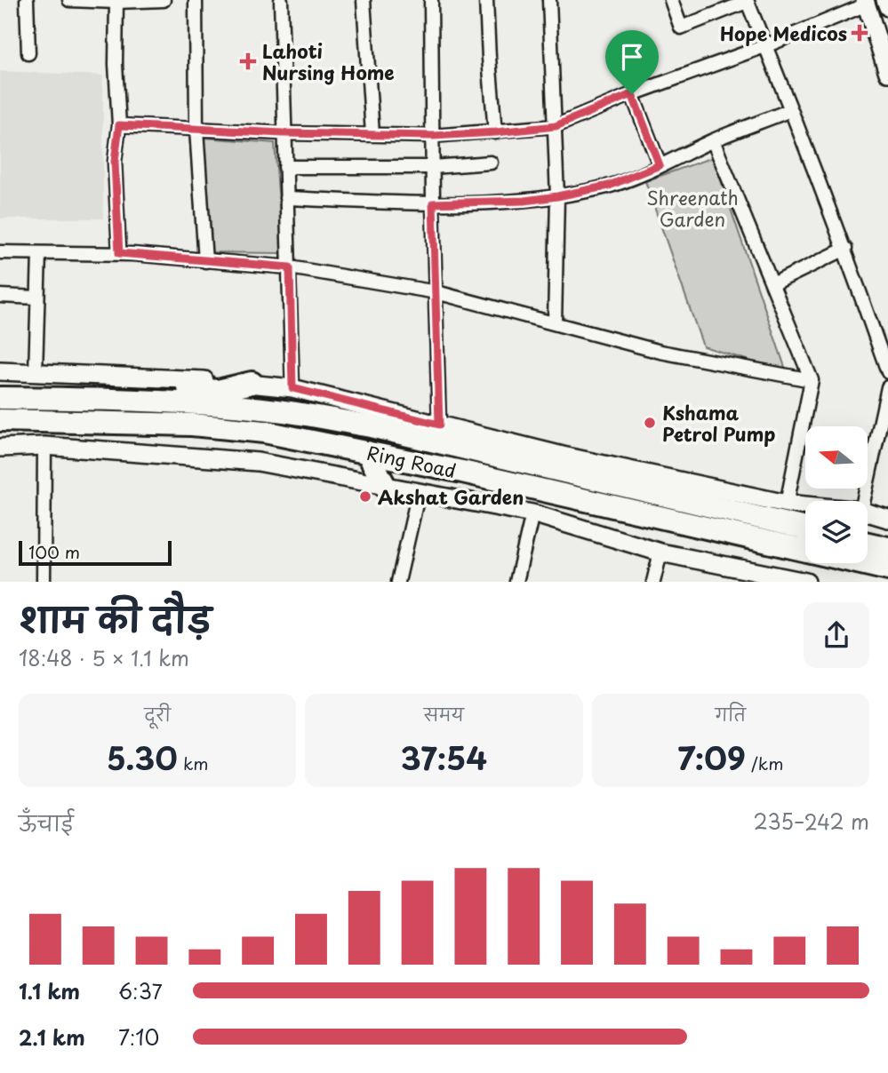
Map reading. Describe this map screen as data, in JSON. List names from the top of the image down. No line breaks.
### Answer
{"streets":{"highway":["Ring Road"]},"parks":["Shreenath Garden"],"places":{"health":["Hope Medicos","Lahoti Nursing Home"],"other":["Kshama Petrol Pump","Akshat Garden"]},"scale_bar":"100 m","north":"left","page":{"scale":"100 m","heading":["शाम की दौड़","18:48 · 5 × 1.1 km"],"stats":[["दूरी","5.30 km"],["समय","37:54"],["गति","7:09 /km"]],"chart":["ऊँचाई","235–242 m"],"list":[{"name":"1.1 km","note":"6:37"},{"name":"2.1 km","note":"7:10"}]}}
